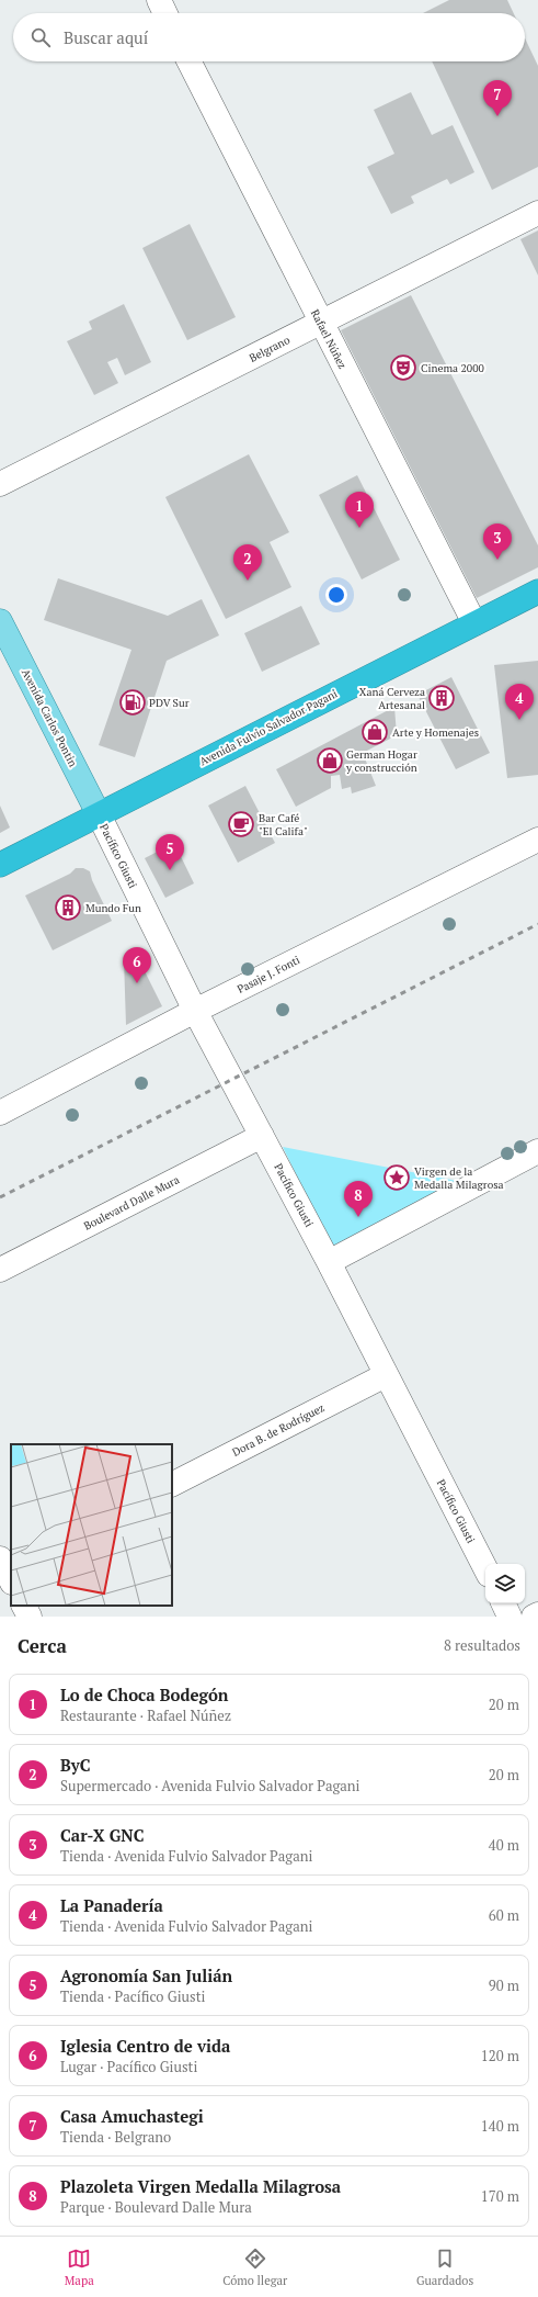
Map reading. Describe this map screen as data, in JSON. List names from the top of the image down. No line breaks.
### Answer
{"streets":{"highway":["Avenida Fulvio Salvador Pagani"],"main road":["Avenida Carlos Pontin"],"street":["Rafael Núñez","Belgrano","Pacífico Giusti","Pasaje J. Fonti","Boulevard Dalle Mura","Dora B. de Rodríguez"]},"crossings":[["Rafael Núñez","Belgrano"],["Rafael Núñez","Avenida Fulvio Salvador Pagani"],["Avenida Carlos Pontin","Avenida Fulvio Salvador Pagani"],["Avenida Carlos Pontin","Pacífico Giusti"],["Avenida Fulvio Salvador Pagani","Pacífico Giusti"],["Pacífico Giusti","Pasaje J. Fonti"],["Pacífico Giusti","Boulevard Dalle Mura"],["Pacífico Giusti","Dora B. de Rodríguez"]],"places":{"theatre":["Cinema 2000"],"building":["Xaná Cerveza Artesanal","Mundo Fun"],"fuel station":["PDV Sur"],"shop":["Arte y Homenajes","German Hogar y construcción"],"cafe":["Bar Café \"El Califa\""],"place":["Virgen de la Medalla Milagrosa"]},"page":{"search":"Buscar aquí","pins":["7","1","3","2","4","5","6","8"],"heading":["Cerca","8 resultados"],"list":[{"mark":"1","name":"Lo de Choca Bodegón","note":"Restaurante · Rafael Núñez","value":"20 m"},{"mark":"2","name":"ByC","note":"Supermercado · Avenida Fulvio Salvador Pagani","value":"20 m"},{"mark":"3","name":"Car-X GNC","note":"Tienda · Avenida Fulvio Salvador Pagani","value":"40 m"},{"mark":"4","name":"La Panadería","note":"Tienda · Avenida Fulvio Salvador Pagani","value":"60 m"},{"mark":"5","name":"Agronomía San Julián","note":"Tienda · Pacífico Giusti","value":"90 m"},{"mark":"6","name":"Iglesia Centro de vida","note":"Lugar · Pacífico Giusti","value":"120 m"},{"mark":"7","name":"Casa Amuchastegi","note":"Tienda · Belgrano","value":"140 m"},{"mark":"8","name":"Plazoleta Virgen Medalla Milagrosa","note":"Parque · Boulevard Dalle Mura","value":"170 m"}],"nav":["Mapa","Cómo llegar","Guardados"]}}
